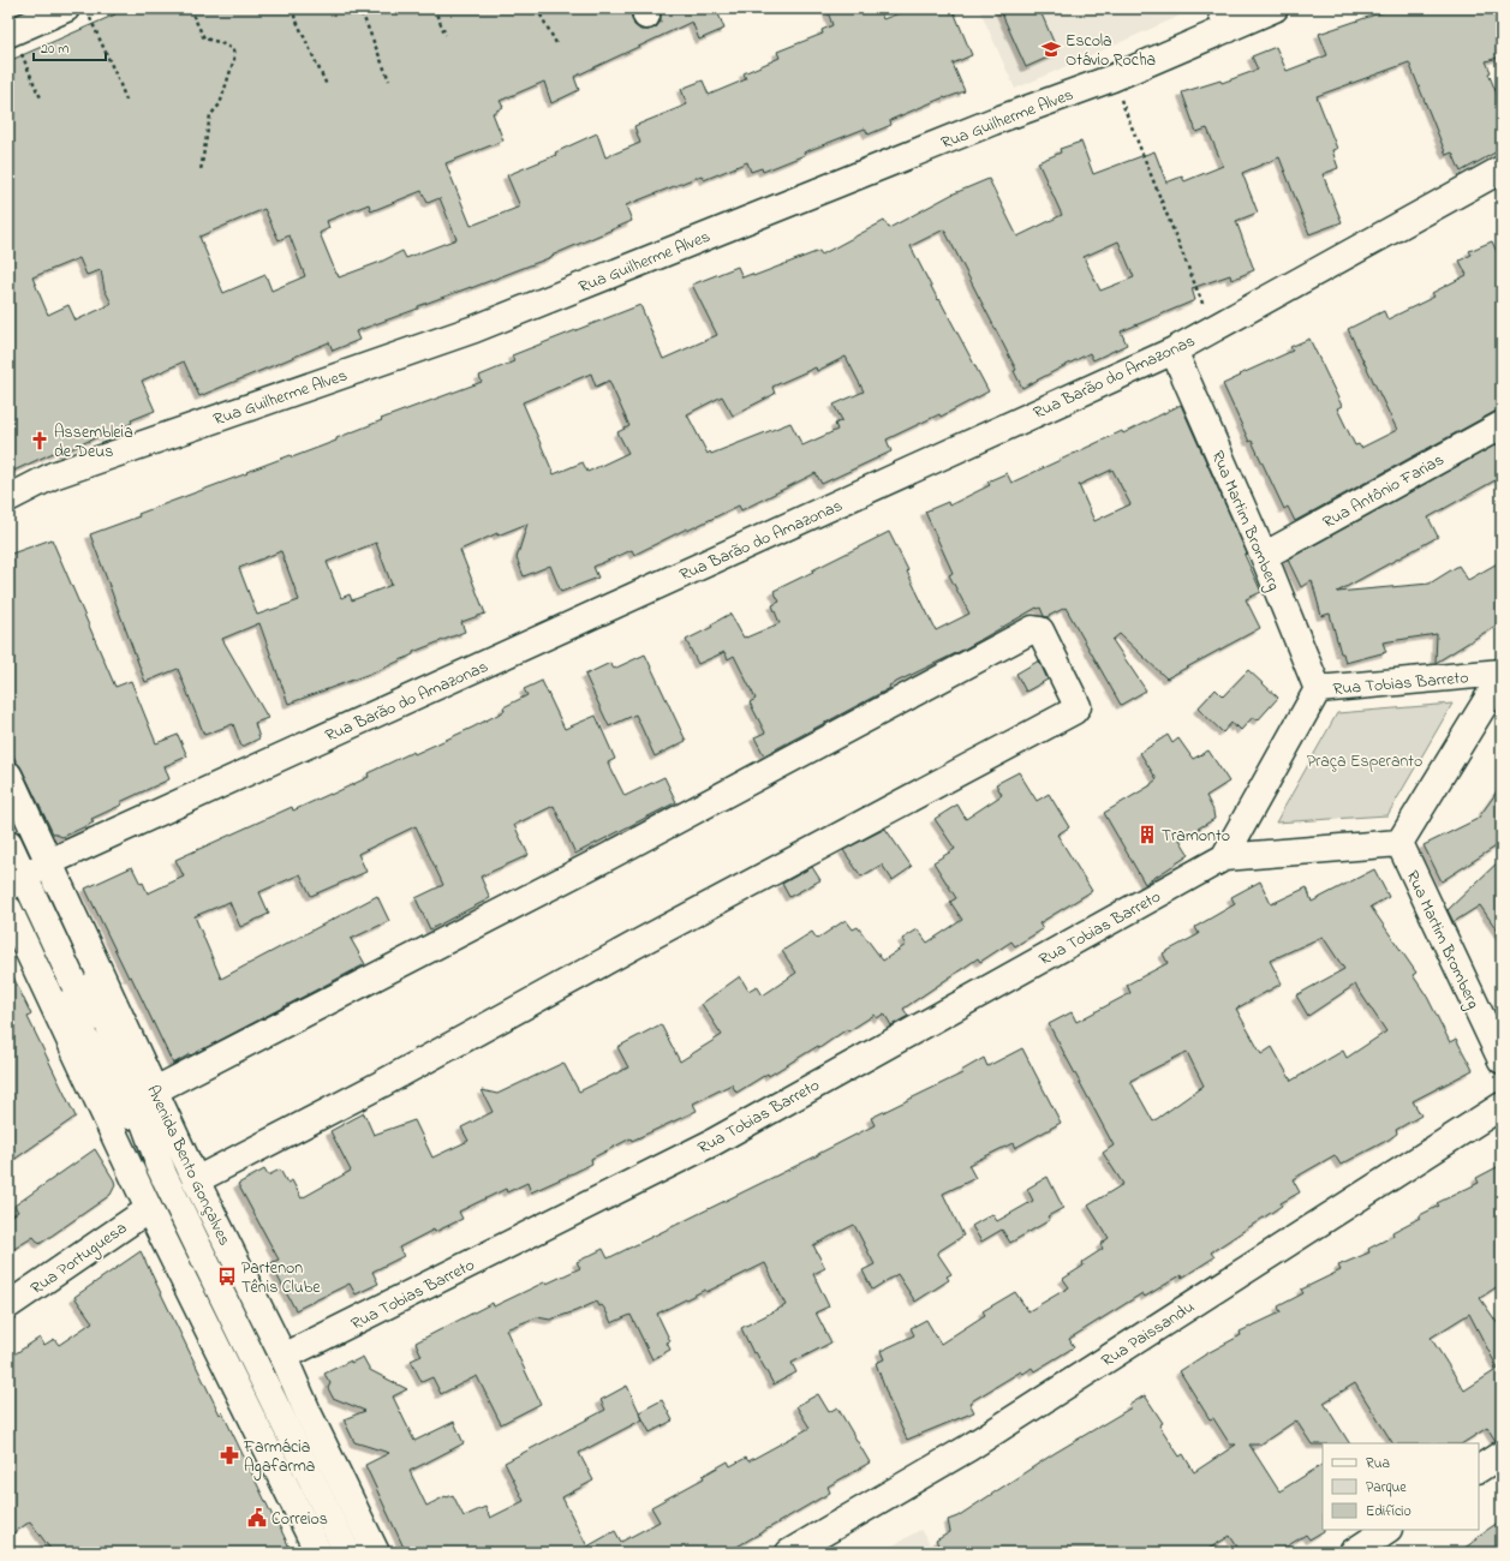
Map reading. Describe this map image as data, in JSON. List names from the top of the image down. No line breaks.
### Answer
{"streets":{"street":["Rua Guilherme Alves","Rua Barão do Amazonas","Rua Antônio Farias","Rua Martim Bromberg","Rua Tobias Barreto","Avenida Bento Gonçalves","Rua Portuguesa","Rua Paissandu"]},"crossings":[["Rua Barão do Amazonas","Rua Martim Bromberg"],["Rua Barão do Amazonas","Avenida Bento Gonçalves"],["Rua Antônio Farias","Rua Martim Bromberg"],["Rua Martim Bromberg","Rua Tobias Barreto"],["Rua Tobias Barreto","Avenida Bento Gonçalves"]],"parks":["Praça Esperanto"],"places":{"school or university":["Escola Otávio Rocha"],"church":["Assembleia de Deus"],"building":["Tramonto"],"bus stop":["Partenon Tênis Clube"],"pharmacy":["Farmácia Agafarma"],"public building":["Correios"]},"legend":["Rua","Parque","Edifício"],"scale_bar":"20 m"}
